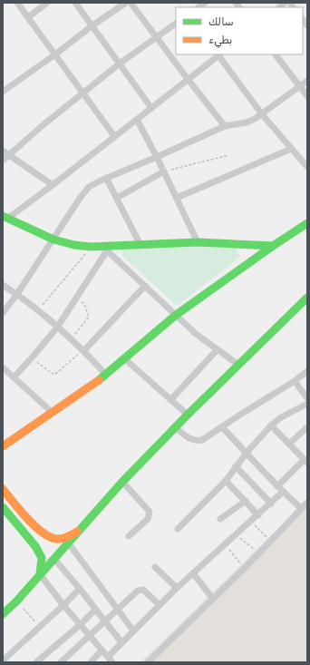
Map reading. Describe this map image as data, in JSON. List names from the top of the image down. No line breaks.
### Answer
{"legend":["سالك","بطيء"]}
